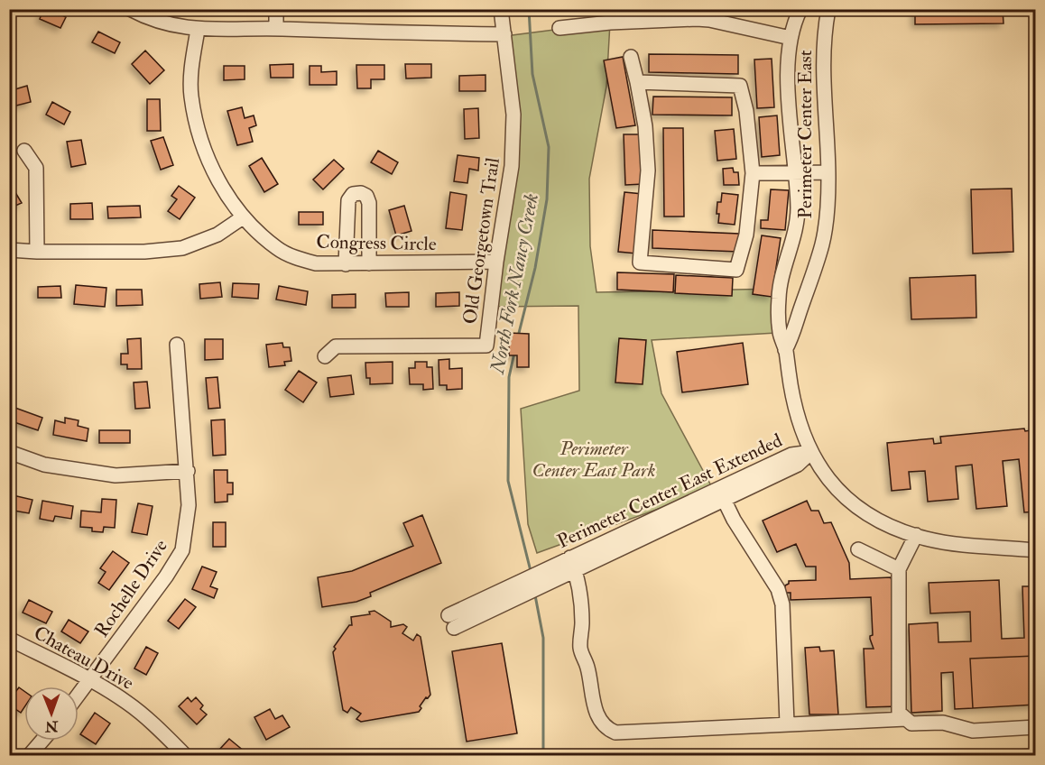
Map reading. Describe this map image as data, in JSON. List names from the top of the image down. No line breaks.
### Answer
{"streets":{"street":["Perimeter Center East","Old Georgetown Trail","Congress Circle","Perimeter Center East Extended","Rochelle Drive","Chateau Drive"]},"crossings":[["Perimeter Center East","Perimeter Center East Extended"],["Old Georgetown Trail","Congress Circle"],["Rochelle Drive","Chateau Drive"]],"water":["North Fork Nancy Creek"],"parks":["Perimeter Center East Park"],"north":"bottom"}
